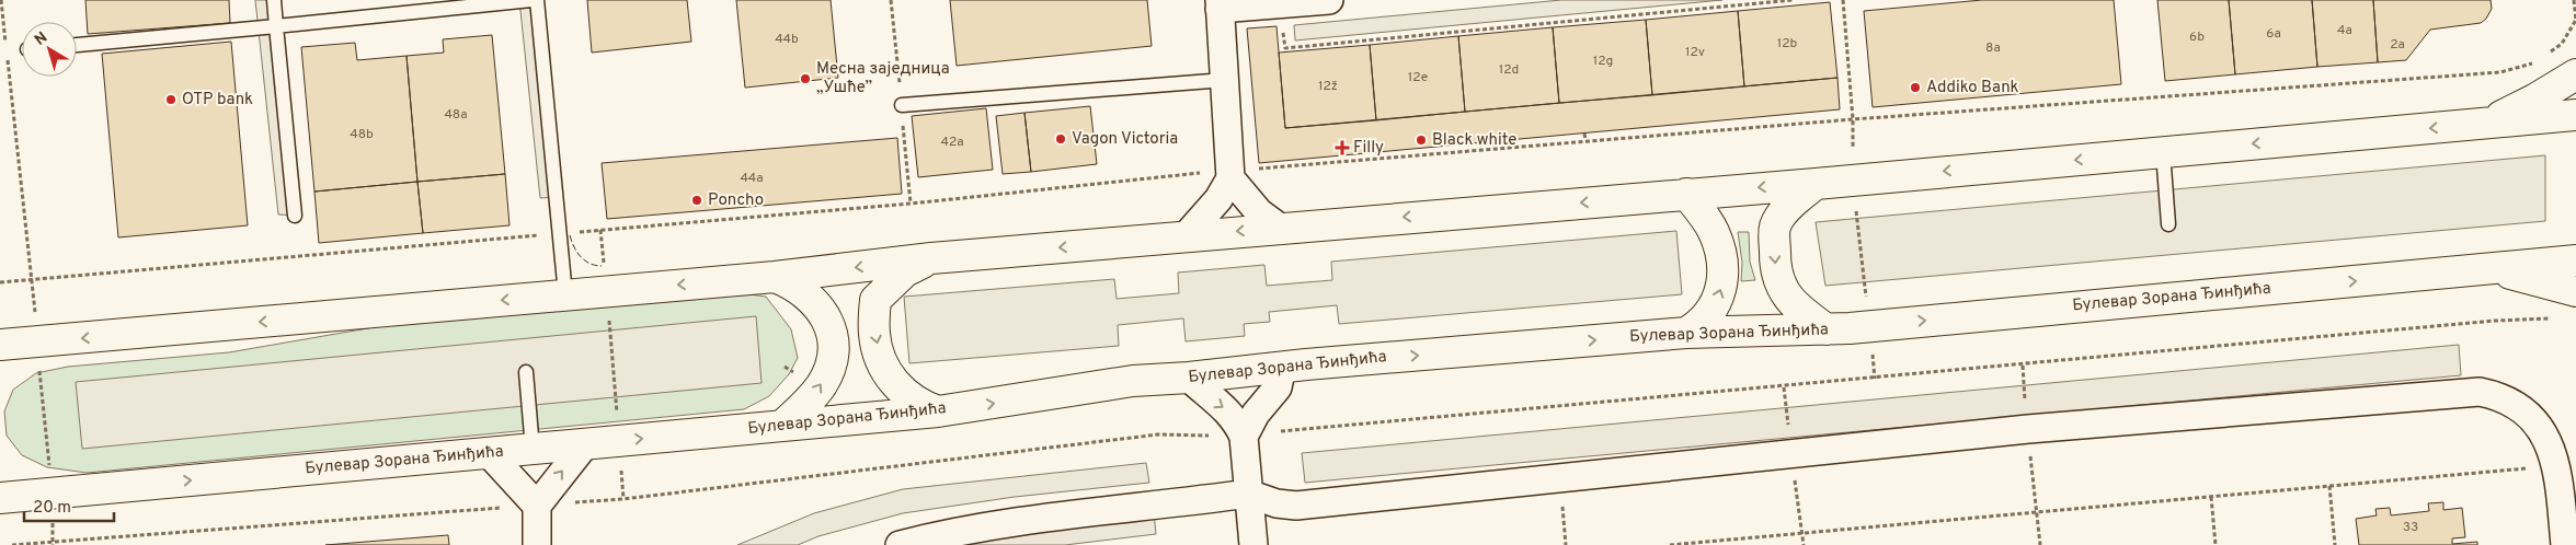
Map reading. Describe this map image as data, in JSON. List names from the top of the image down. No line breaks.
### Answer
{"streets":{"street":["Булевар Зорана Ђинђића"]},"places":{"other":["Месна заједница „Ушће”","Addiko Bank","OTP bank","Vagon Victoria","Black white","Poncho"],"health":["Filly"]},"house_numbers":["4a","6a","6b","44b","12b","2a","8a","12v","12g","12d","12e","12ž","48a","48b","42a","44a","33"],"scale_bar":"20 m","north":"top left"}
